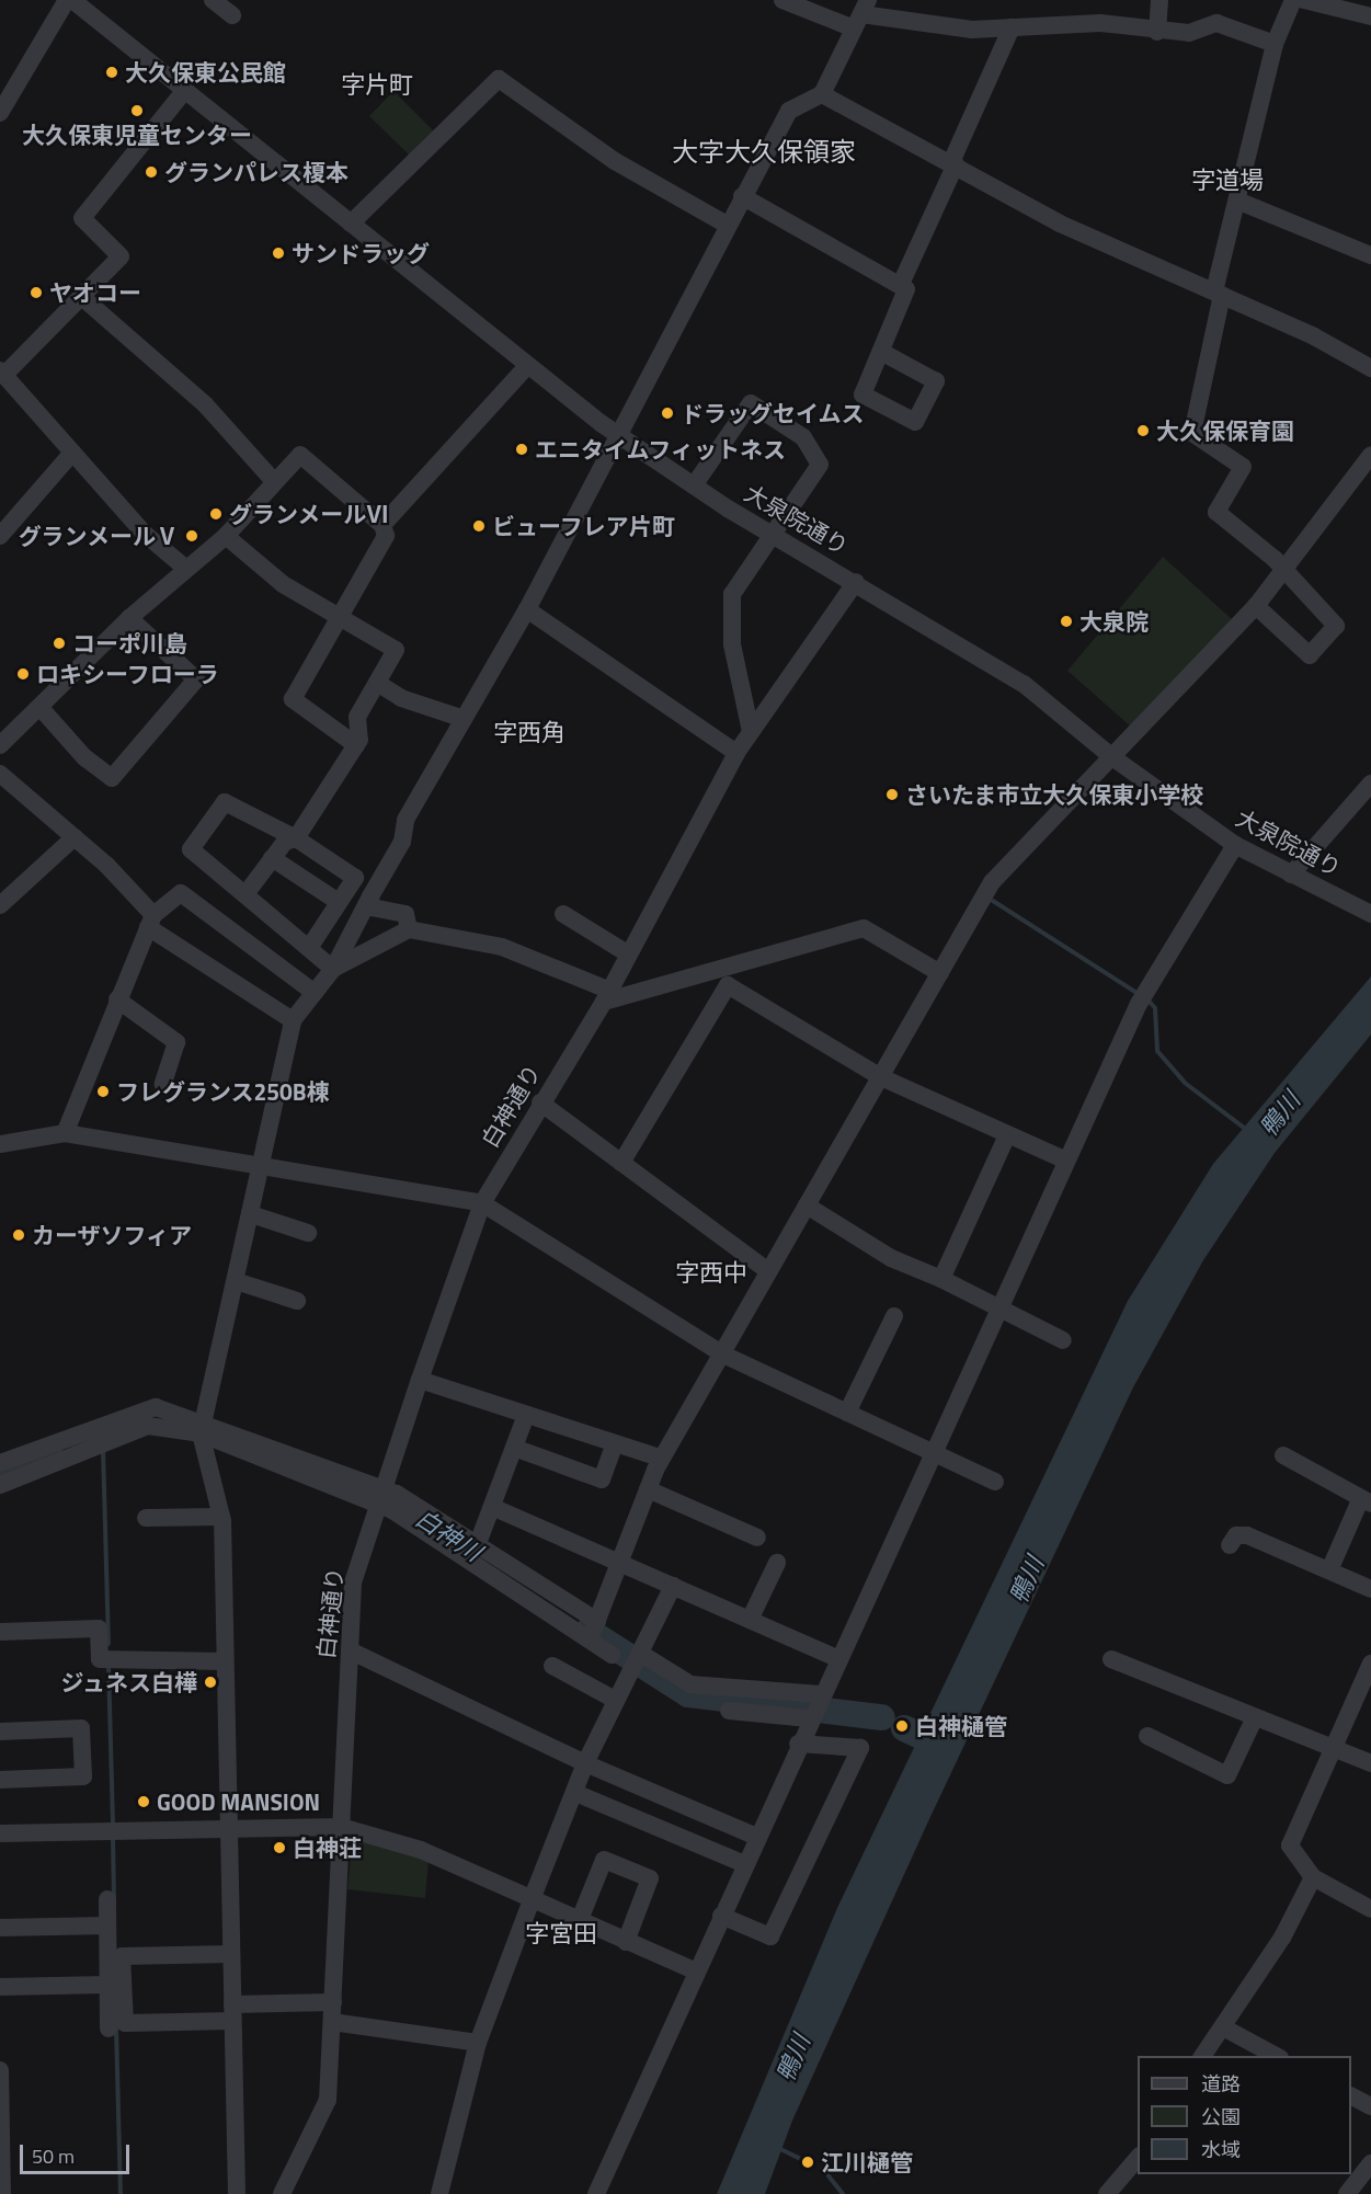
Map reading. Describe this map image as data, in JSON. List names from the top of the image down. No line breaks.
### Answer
{"streets":{"street":["大泉院通り","白神通り"]},"crossings":[["大泉院通り","白神通り"]],"districts":["字片町","大字大久保領家","字道場","字西角","字西中","字宮田"],"water":["鴨川","白神川"],"places":["大久保東公民館","大久保東児童センター","グランパレス榎本","サンドラッグ","ヤオコー","ドラッグセイムス","大久保保育園","エニタイムフィットネス","グランメールⅥ","ビューフレア片町","グランメールⅤ","大泉院","コーポ川島","ロキシーフローラ","さいたま市立大久保東小学校","フレグランス250B棟","カーザソフィア","ジュネス白樺","白神樋管","GOOD MANSION","白神荘","江川樋管"],"legend":["道路","公園","水域"],"scale_bar":"50 m"}
